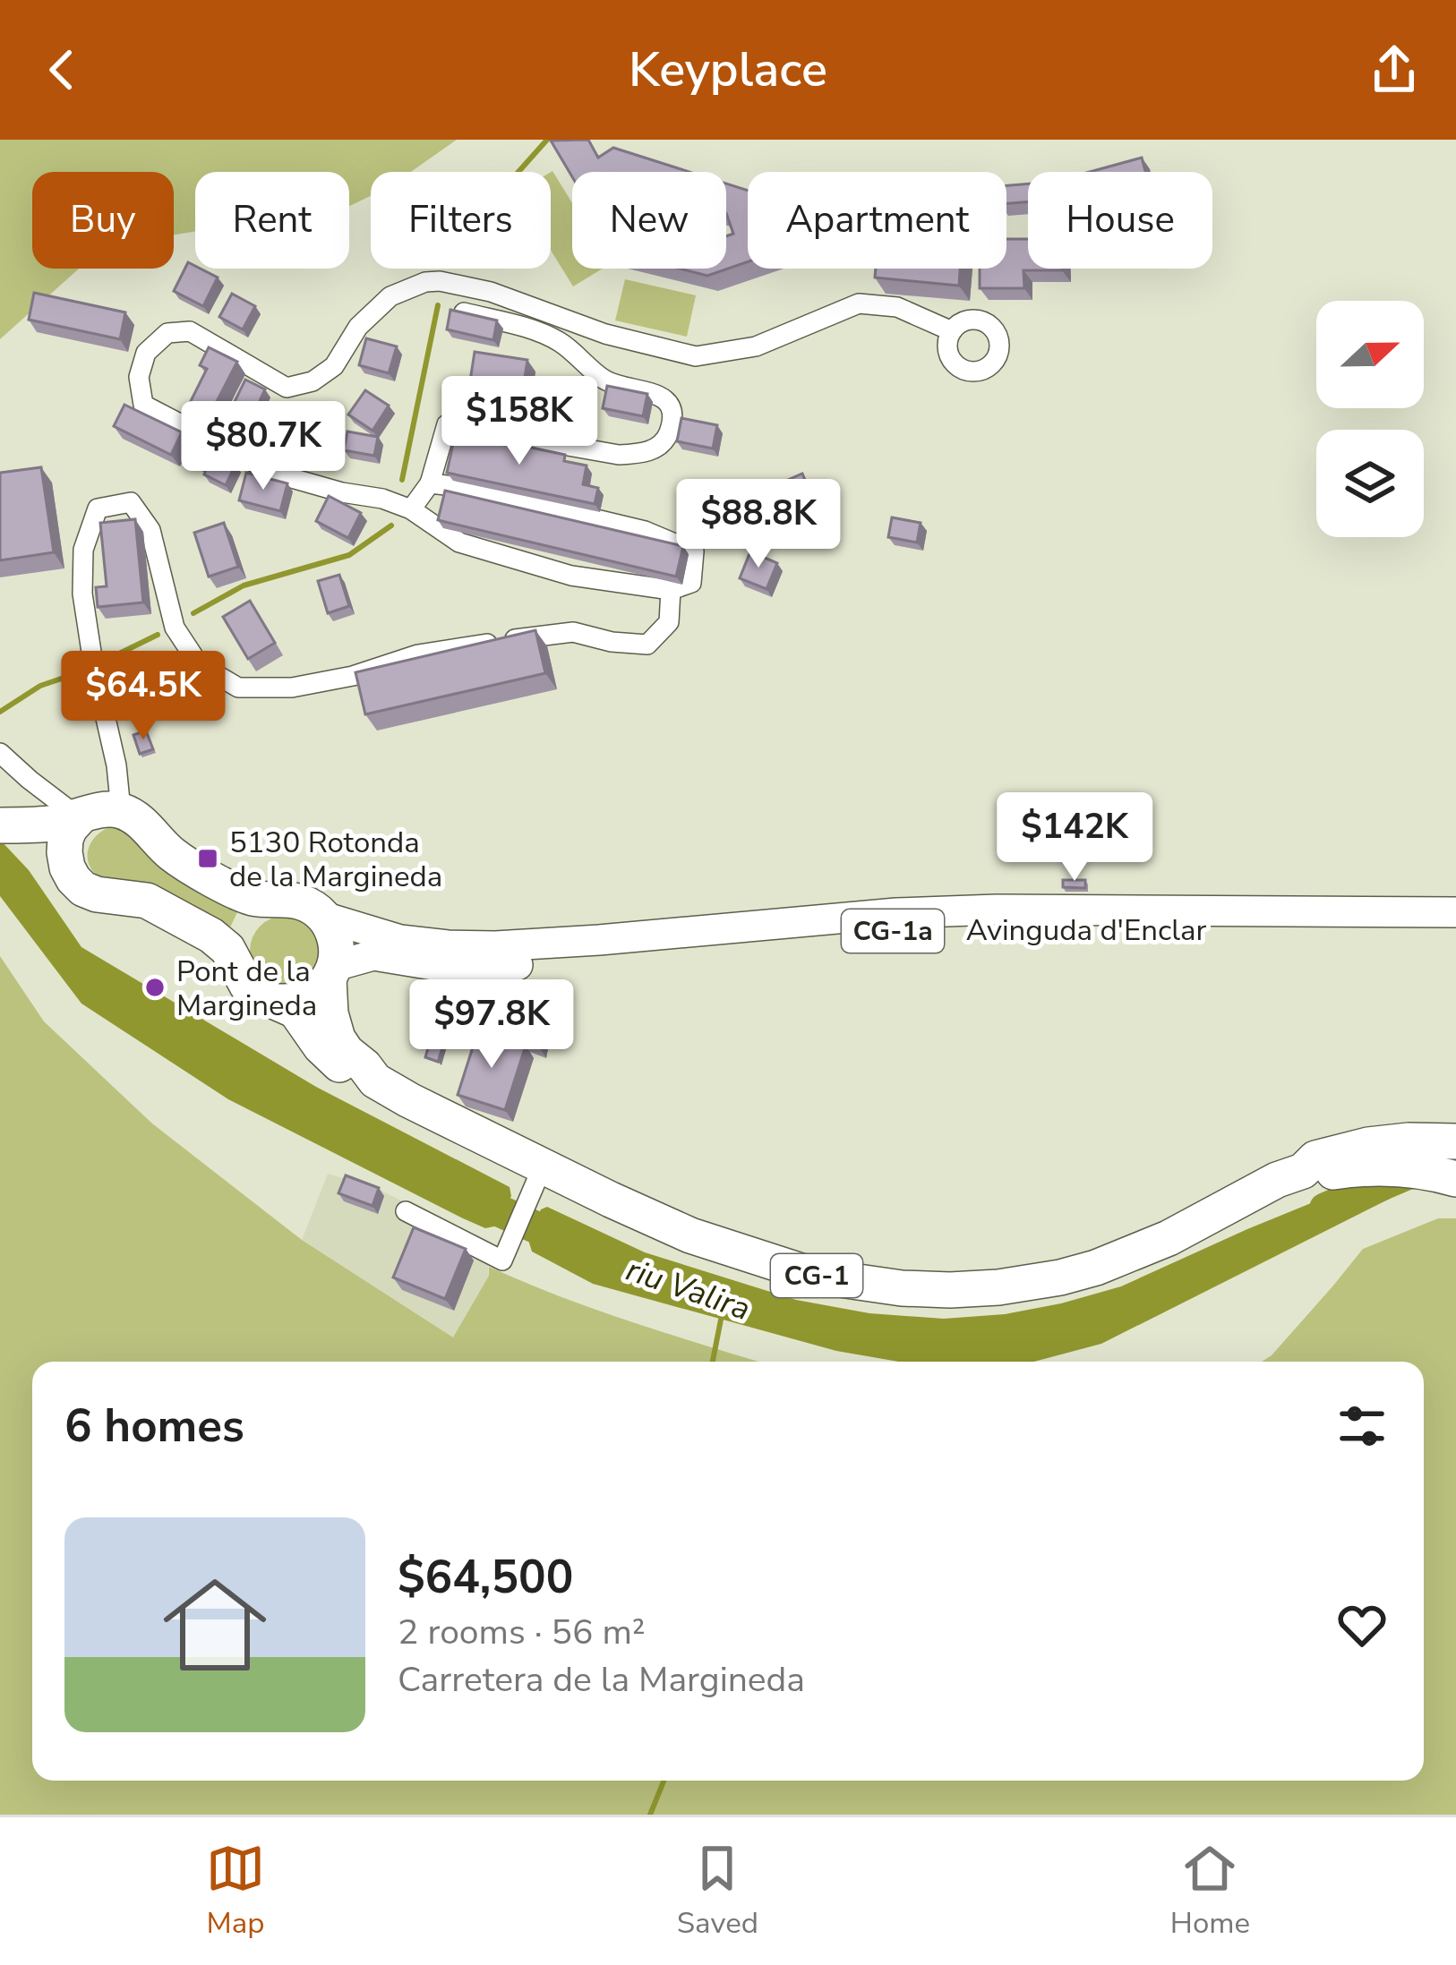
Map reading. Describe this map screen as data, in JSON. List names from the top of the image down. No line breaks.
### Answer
{"streets":{"highway":["CG-1"],"main road":["Avinguda d'Enclar","CG-1a"]},"crossings":[["Avinguda d'Enclar","CG-1"]],"water":["riu Valira"],"places":{"transit":["5130 Rotonda de la Margineda"],"other":["Pont de la Margineda"]},"north":"right","page":{"header":"Keyplace","chip":["Buy","Rent","Filters","New","Apartment","House"],"price":["$158K","$80.7K","$88.8K","$64.5K","$142K","$97.8K"],"heading":"6 homes","list":[{"name":"$64,500","note":"2 rooms · 56 m² · Carretera de la Margineda"}],"tabs":["Map","Saved","Home"]}}
